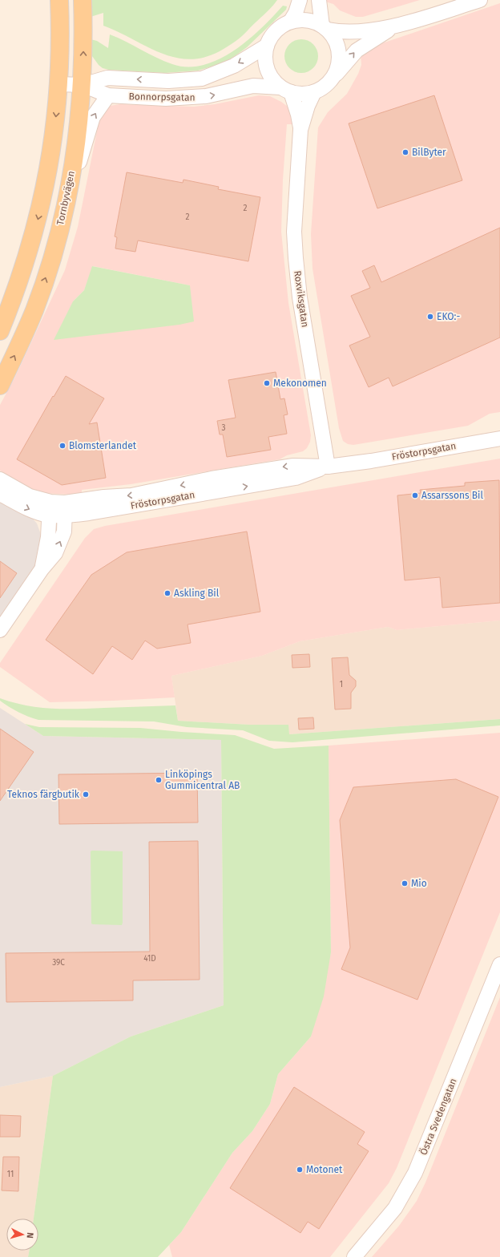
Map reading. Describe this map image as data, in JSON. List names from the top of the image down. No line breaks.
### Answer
{"streets":{"main road":["Tornbyvägen"],"street":["Bonnorpsgatan","Roxviksgatan","Fröstorpsgatan","Östra Svedengatan"]},"crossings":[["Bonnorpsgatan","Tornbyvägen"],["Bonnorpsgatan","Roxviksgatan"],["Roxviksgatan","Fröstorpsgatan"]],"places":["BilByter","EKO:-","Mekonomen","Blomsterlandet","Assarssons Bil","Askling Bil","Linköpings Gummicentral AB","Teknos färgbutik","Mio","Motonet"],"house_numbers":["2","2","3","1","41D","39C","11"],"north":"right"}
